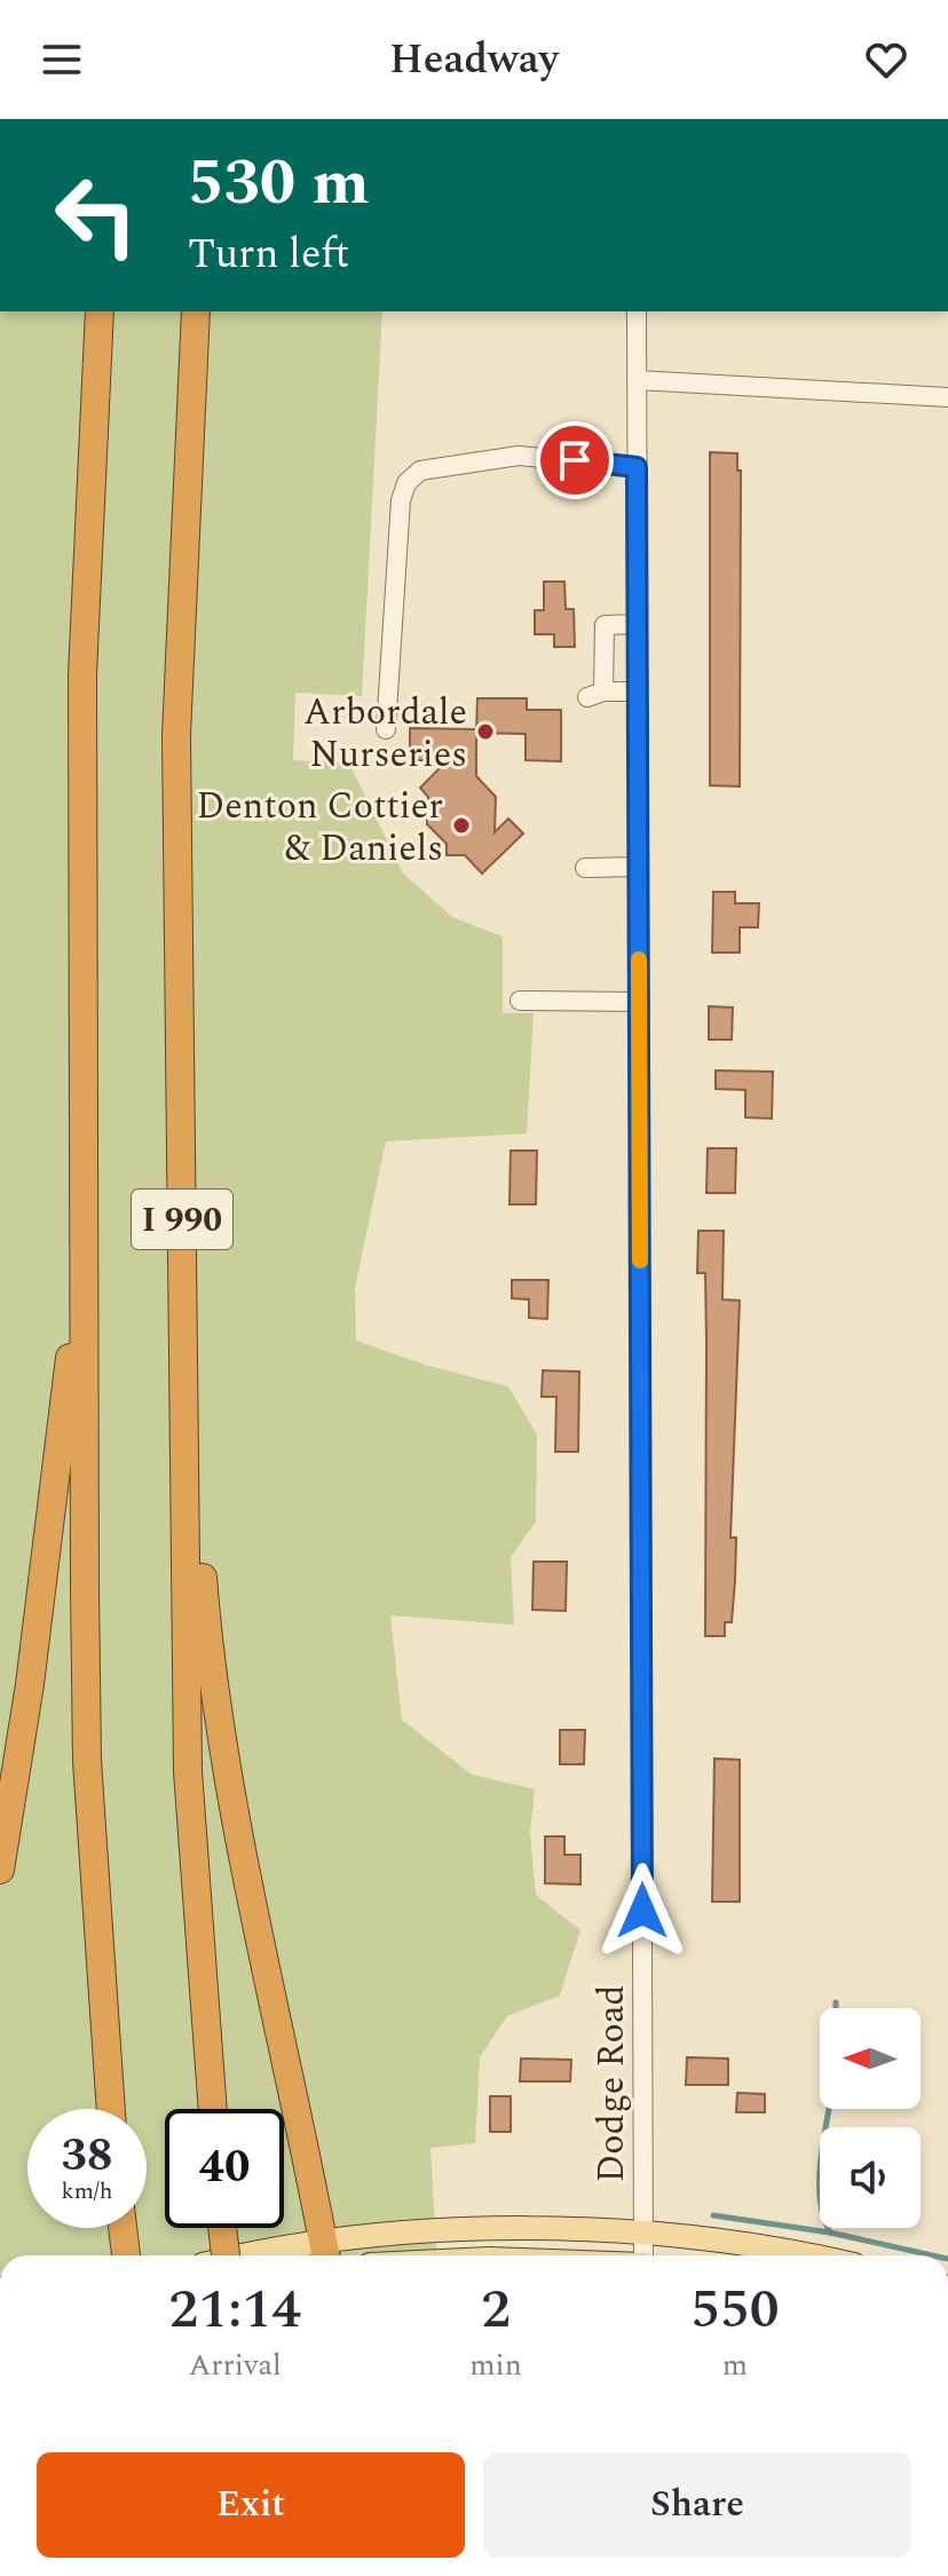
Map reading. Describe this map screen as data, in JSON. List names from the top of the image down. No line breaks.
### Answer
{"streets":{"highway":["I 990"],"street":["Dodge Road"]},"places":["Arbordale Nurseries","Denton Cottier & Daniels"],"north":"left","page":{"header":"Headway","turn":["530 m","Turn left"],"speed":"38 km/h","limit":"40","eta":["21:14","Arrival","2","min","550","m"],"buttons":["Exit","Share"]}}
